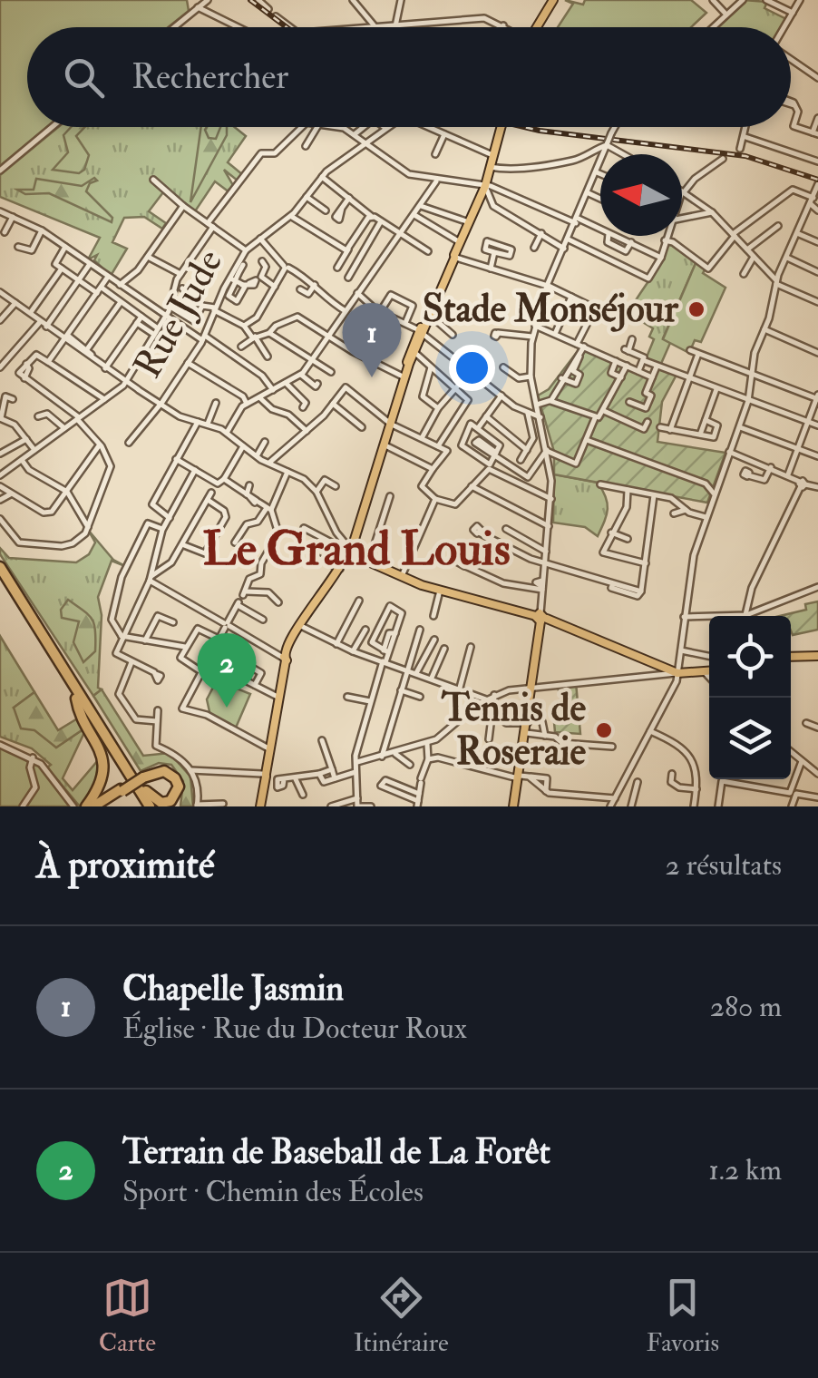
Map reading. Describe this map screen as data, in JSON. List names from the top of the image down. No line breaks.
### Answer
{"streets":{"street":["Rue Jude"]},"districts":["Le Grand Louis"],"places":["Stade Monséjour","Tennis de Roseraie"],"north":"left","page":{"search":"Rechercher","pins":["1","2"],"heading":["À proximité","2 résultats"],"list":[{"mark":"1","name":"Chapelle Jasmin","note":"Église · Rue du Docteur Roux","value":"280 m"},{"mark":"2","name":"Terrain de Baseball de La Forêt","note":"Sport · Chemin des Écoles","value":"1.2 km"}],"nav":["Carte","Itinéraire","Favoris"]}}
